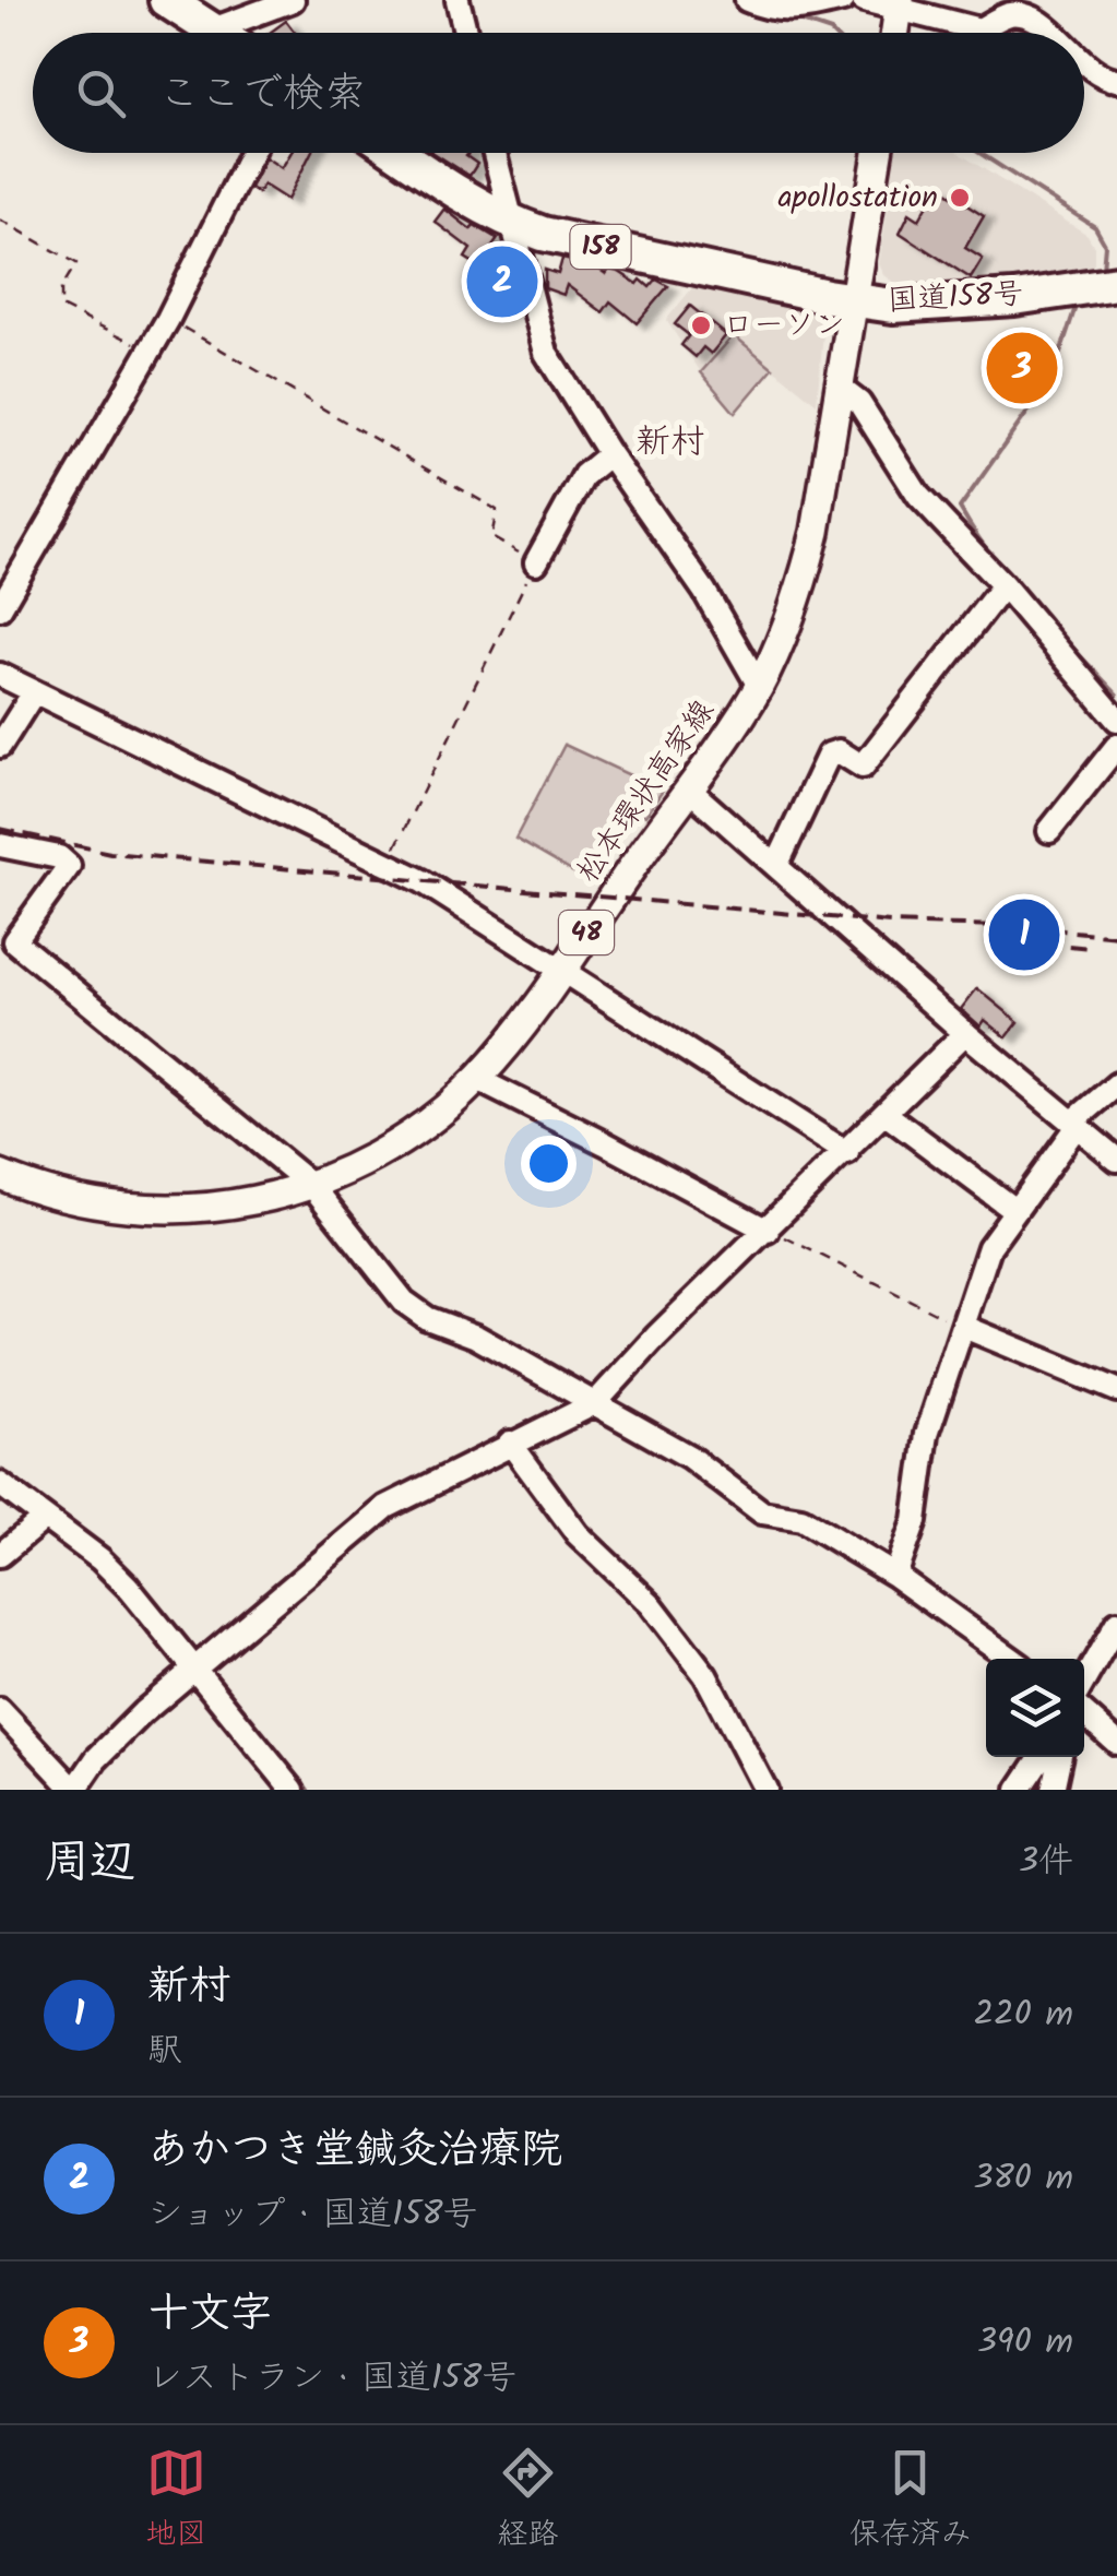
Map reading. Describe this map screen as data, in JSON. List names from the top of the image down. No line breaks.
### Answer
{"streets":{"highway":["158","国道158号"],"main road":["松本環状高家線","48"]},"crossings":[["国道158号","松本環状高家線"]],"districts":["新村"],"places":["apollostation","ローソン"],"page":{"search":"ここで検索","pins":["2","3","1"],"heading":["周辺","3件"],"list":[{"mark":"1","name":"新村","note":"駅","value":"220 m"},{"mark":"2","name":"あかつき堂鍼灸治療院","note":"ショップ · 国道158号","value":"380 m"},{"mark":"3","name":"十文字","note":"レストラン · 国道158号","value":"390 m"}],"nav":["地図","経路","保存済み"]}}
